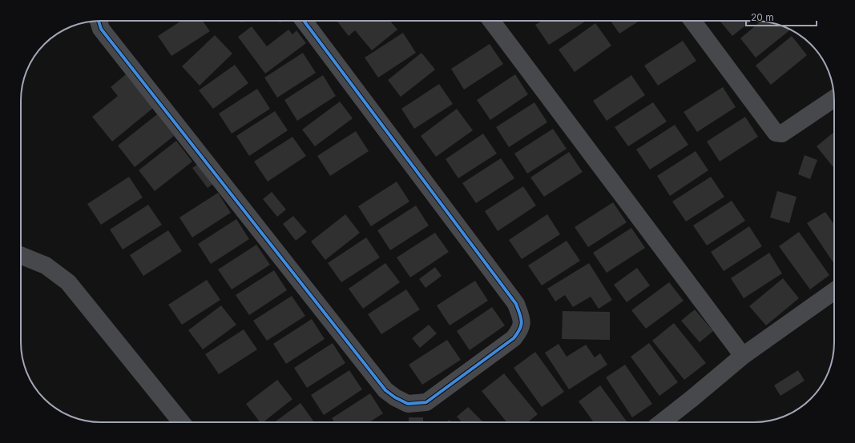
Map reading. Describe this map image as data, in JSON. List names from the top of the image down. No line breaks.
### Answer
{"scale_bar":"20 m"}
